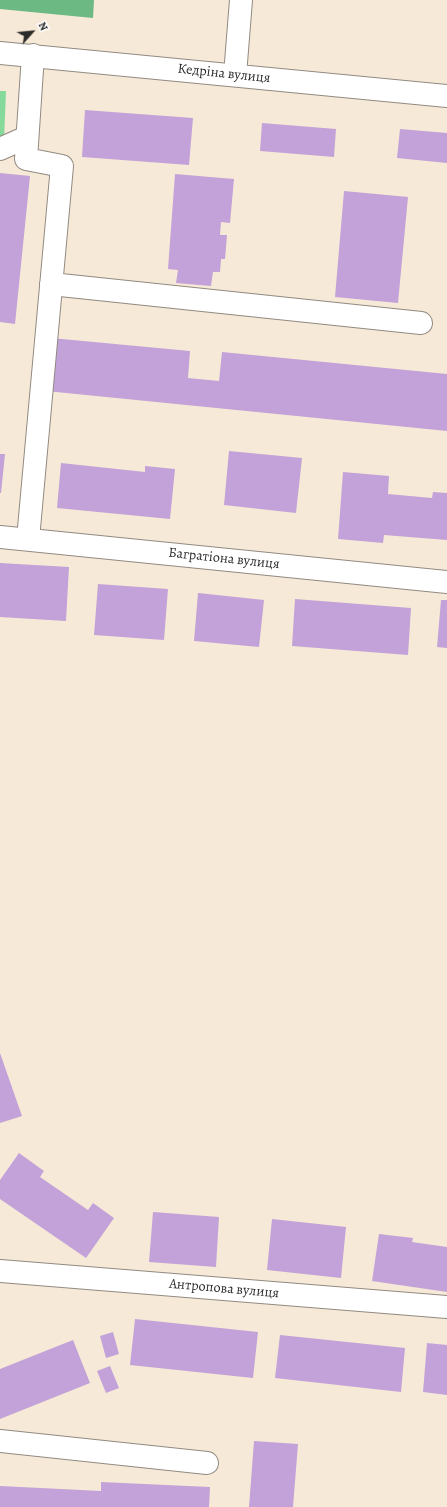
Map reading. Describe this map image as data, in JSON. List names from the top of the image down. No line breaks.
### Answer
{"streets":{"street":["Кедріна вулиця","Багратіона вулиця","Антропова вулиця"]},"north":"top right"}
